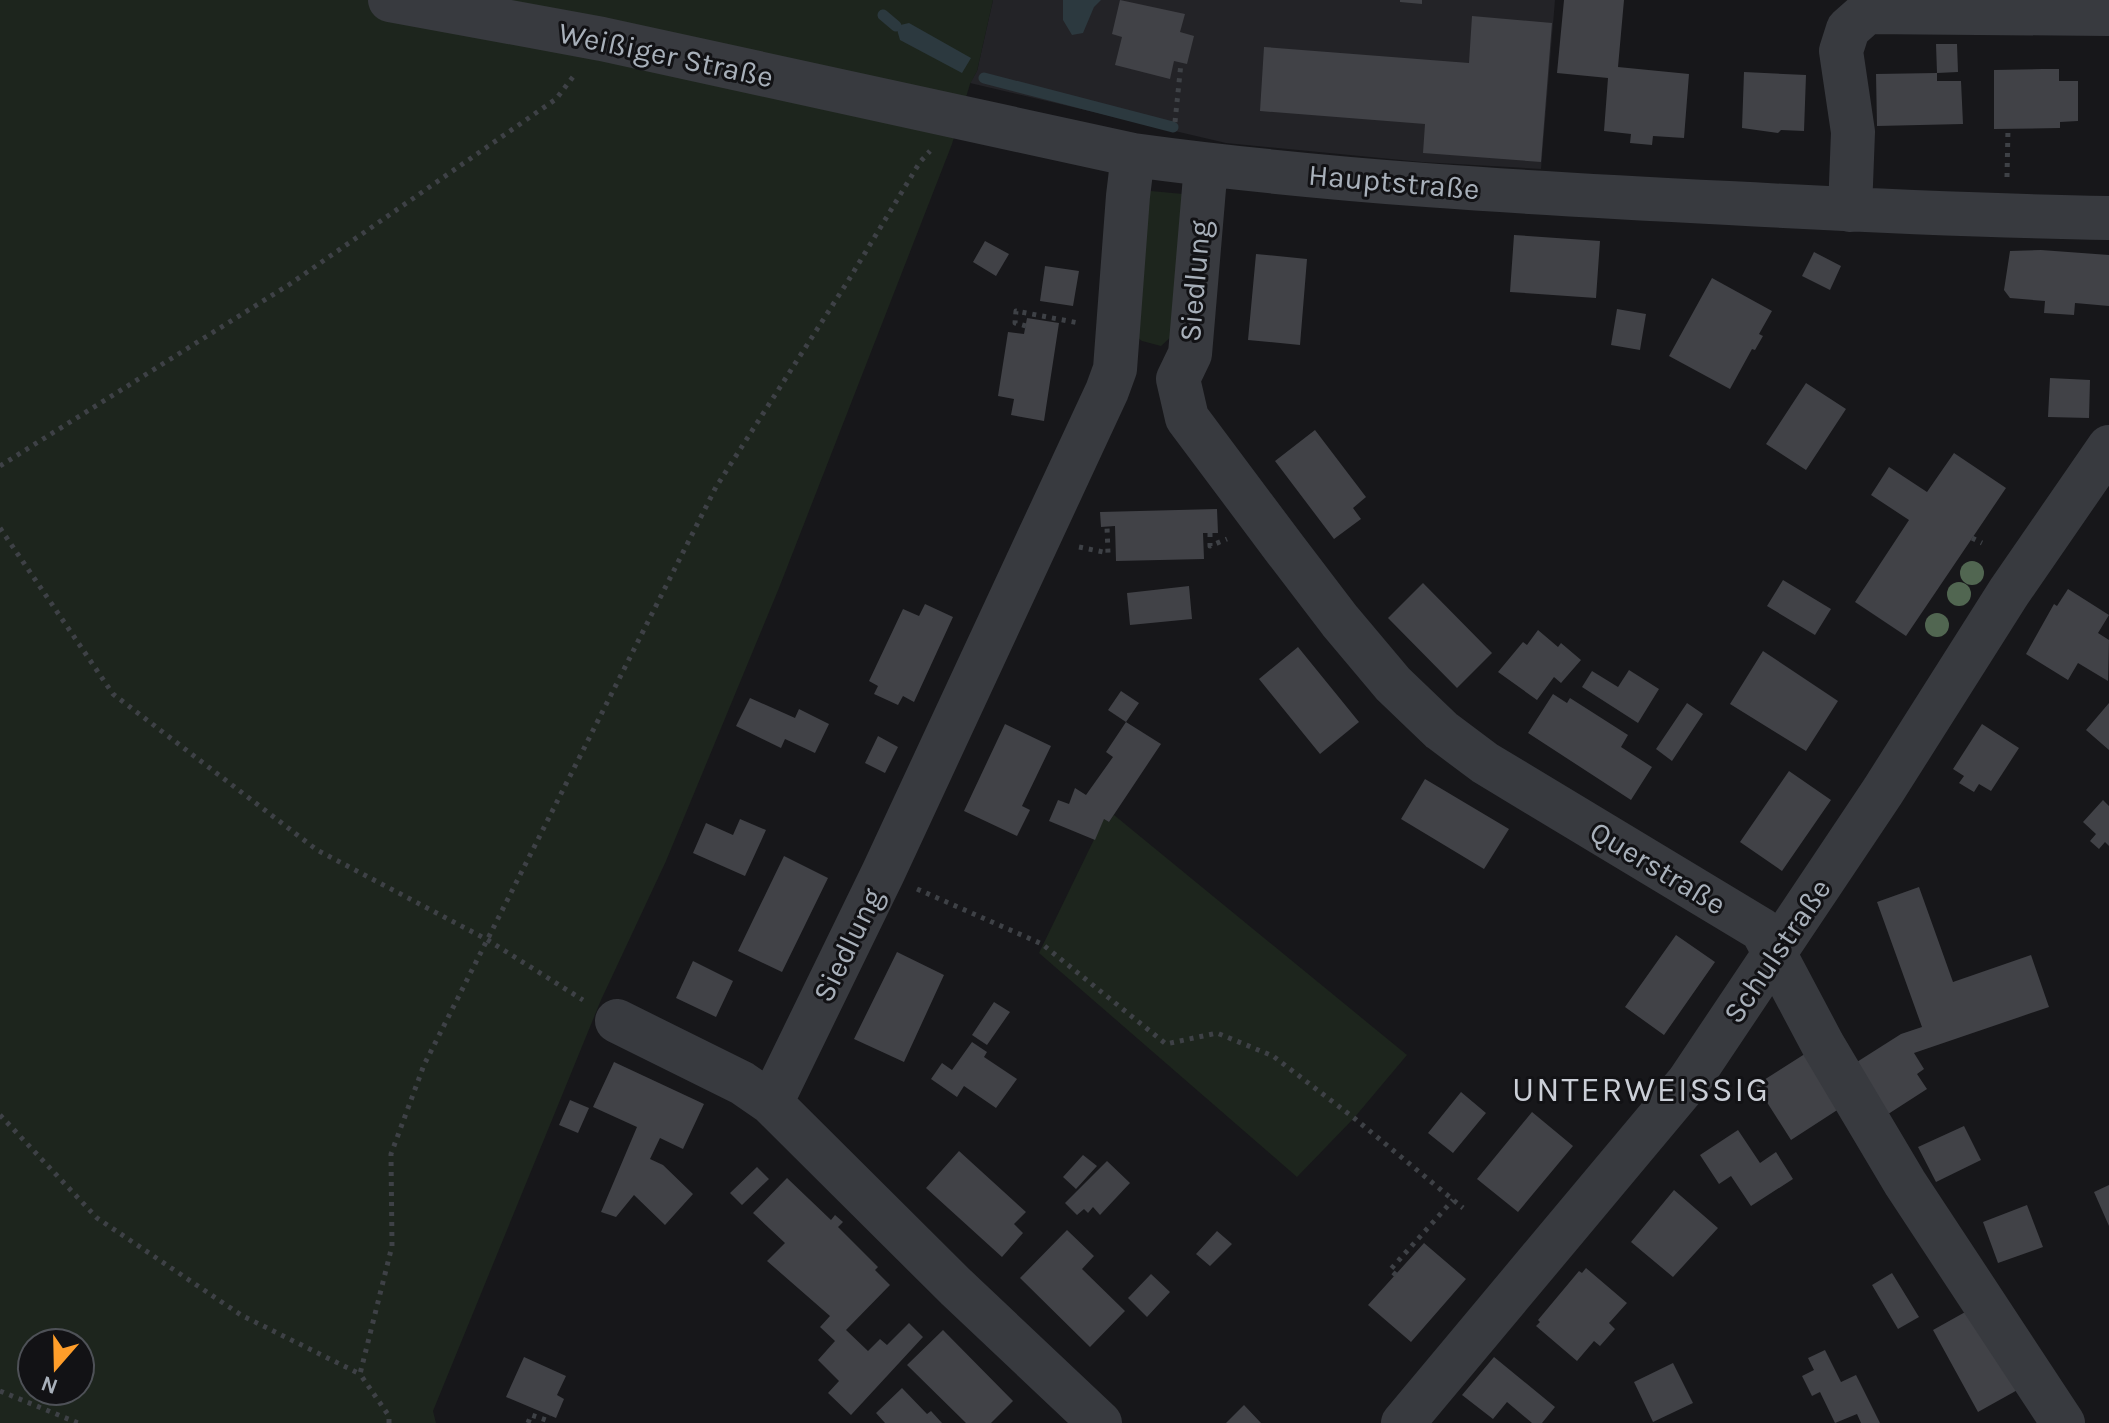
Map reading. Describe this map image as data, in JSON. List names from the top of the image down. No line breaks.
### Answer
{"streets":{"street":["Weißiger Straße","Hauptstraße","Siedlung","Querstraße","Schulstraße"]},"crossings":[["Weißiger Straße","Hauptstraße"],["Hauptstraße","Siedlung"],["Siedlung","Querstraße"],["Querstraße","Schulstraße"]],"districts":["UNTERWEISSIG"],"north":"bottom"}
